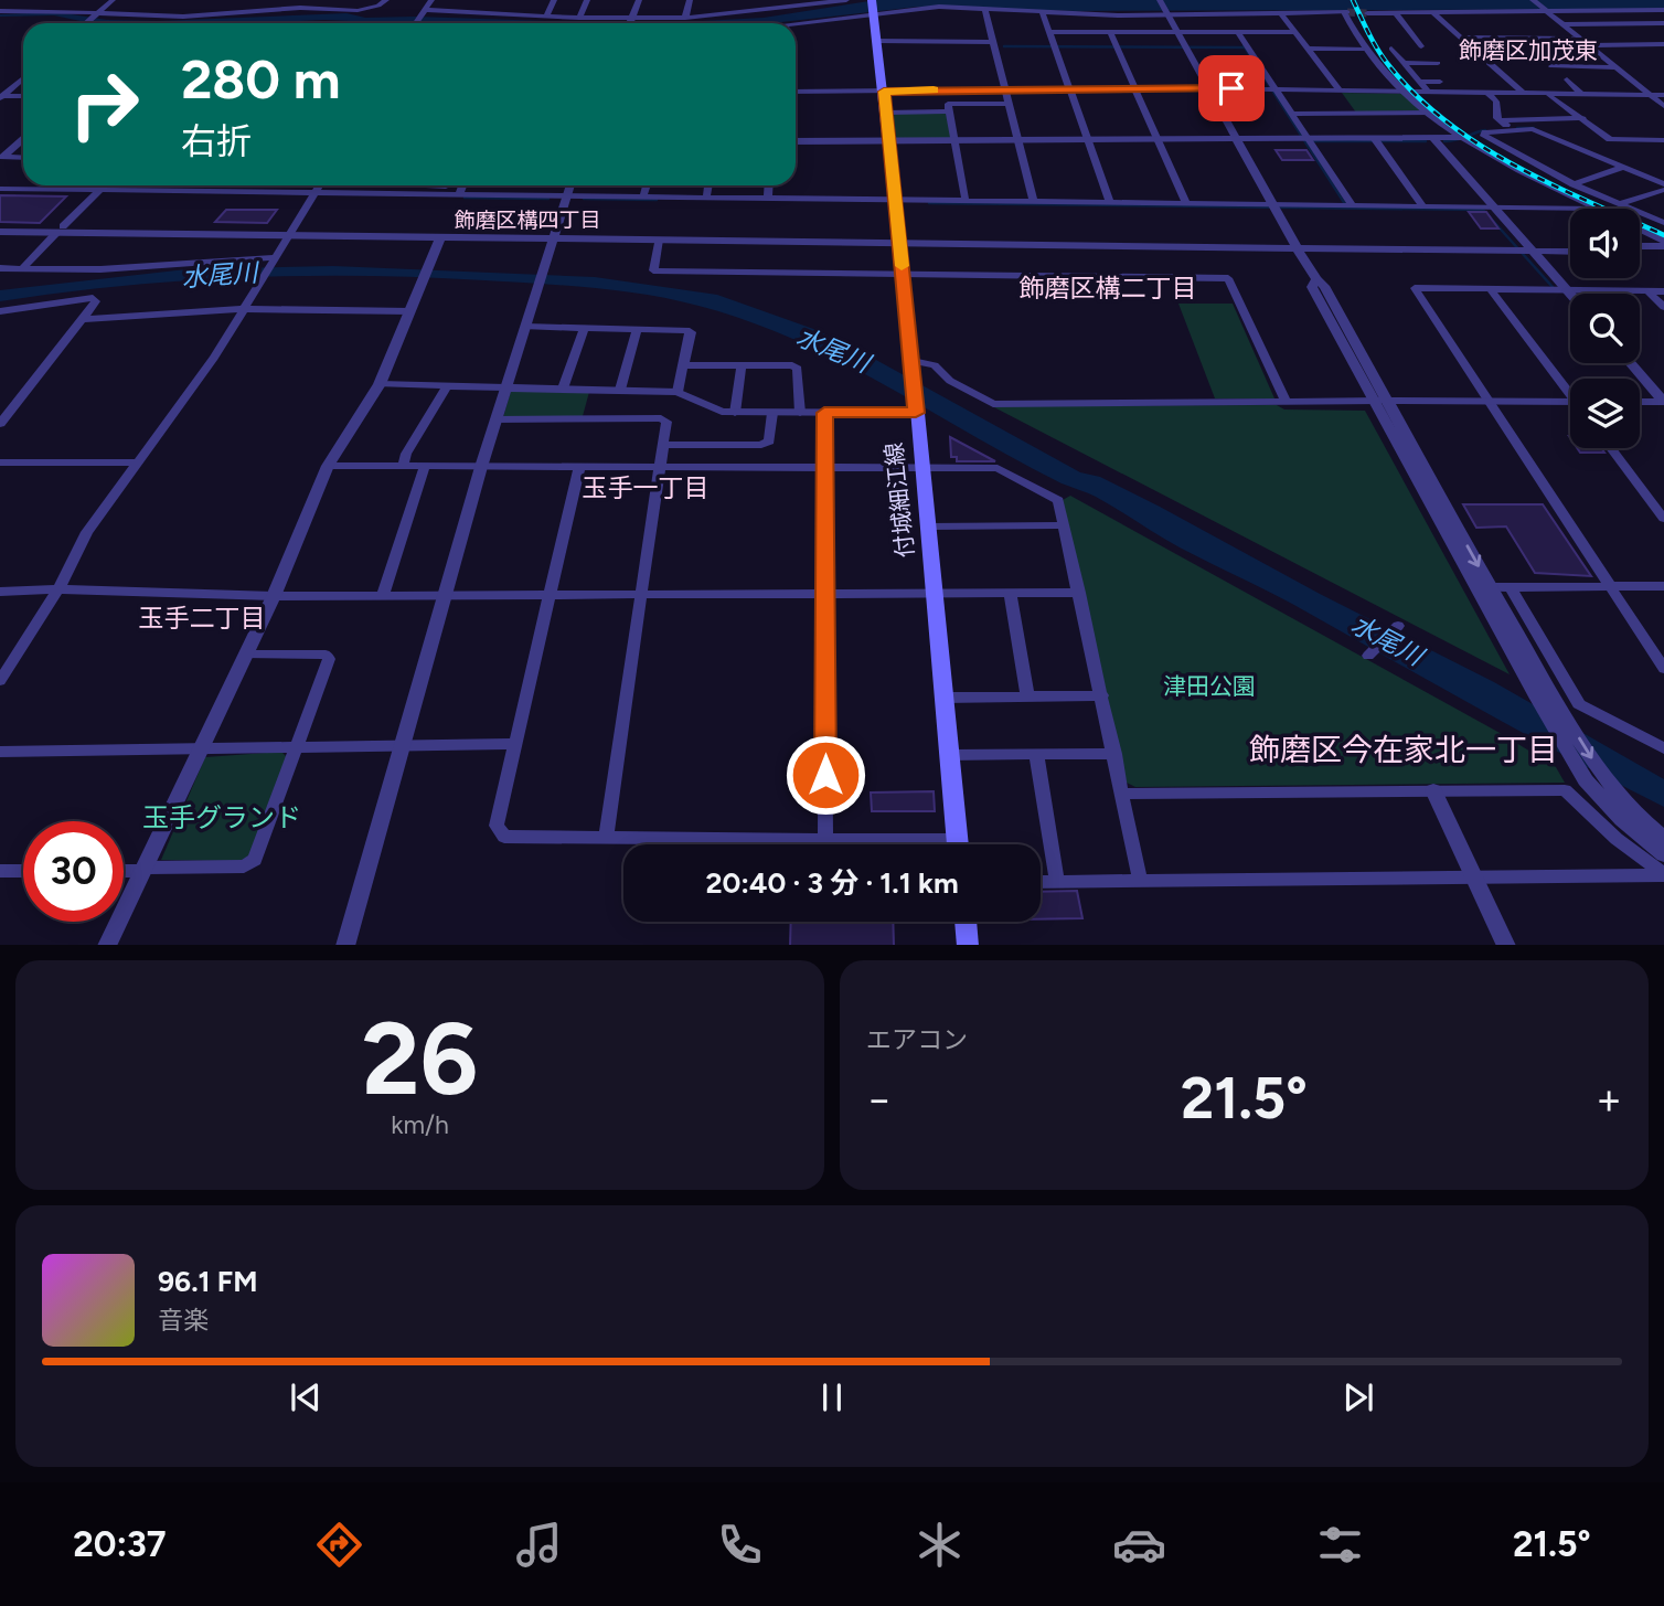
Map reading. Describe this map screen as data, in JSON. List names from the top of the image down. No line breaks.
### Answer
{"streets":{"main road":["付城細江線"]},"districts":["飾磨区加茂東","飾磨区構四丁目","飾磨区構二丁目","玉手一丁目","玉手二丁目","飾磨区今在家北一丁目"],"water":["水尾川"],"parks":["津田公園","玉手グランド"],"page":{"turn":["280 m","右折"],"limit":"30","trip":"20:40 · 3 分 · 1.1 km","tile":[["26","km/h"],"エアコン"],"heat":["−","21.5°","+"],"song":["96.1 FM","音楽"],"tabs":["20:37","21.5°"]}}
